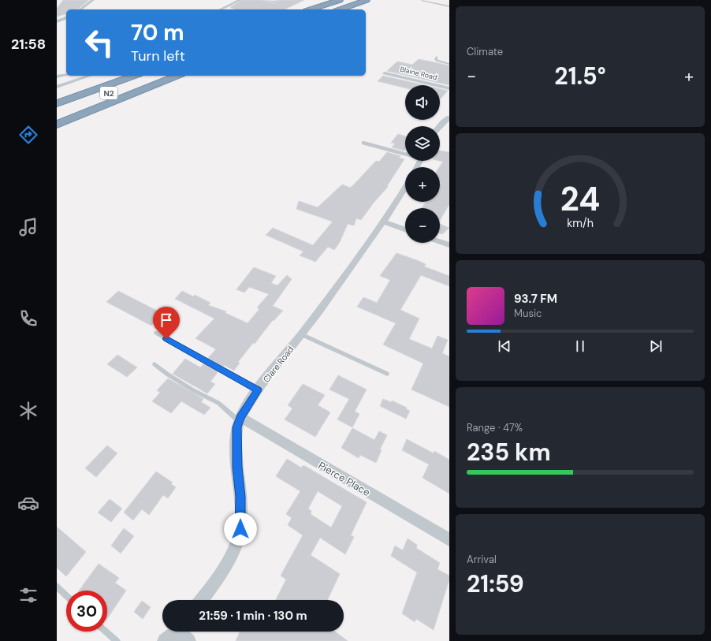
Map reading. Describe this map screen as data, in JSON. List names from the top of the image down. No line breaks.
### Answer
{"streets":{"highway":["N2"],"street":["Blaine Road","Clare Road","Pierce Place"]},"crossings":[["Clare Road","Pierce Place"]],"page":{"tabs":"21:58","tile":["Climate",["Range · 47%","235 km"],["Arrival","21:59"]],"turn":["70 m","Turn left"],"heat":["−","21.5°","+"],"map_buttons":["+","−"],"song":["93.7 FM","Music"],"limit":"30","trip":"21:59 · 1 min · 130 m","gauge":["24","km/h"]}}
